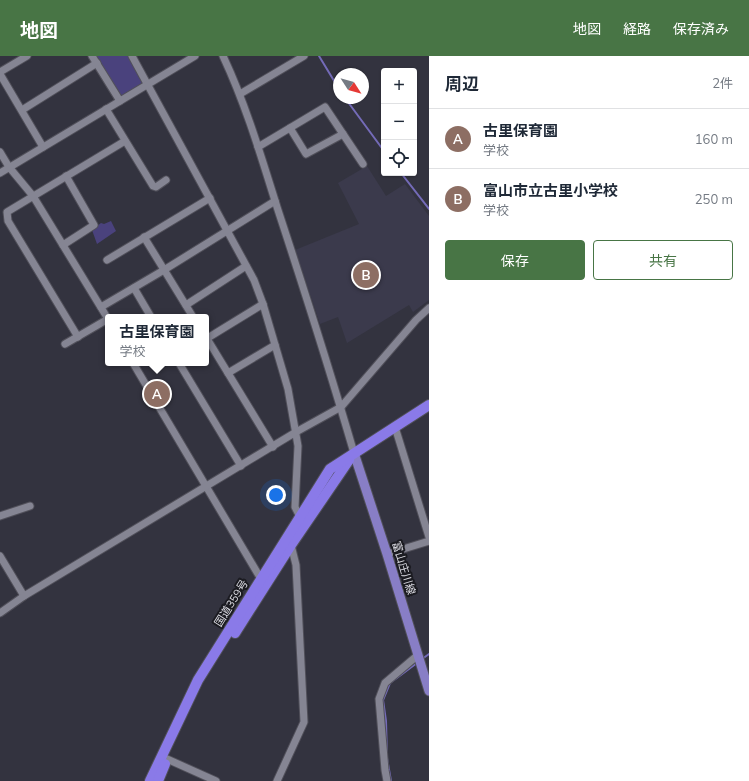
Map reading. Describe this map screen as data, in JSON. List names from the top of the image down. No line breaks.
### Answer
{"streets":{"highway":["国道359号"],"main road":["富山庄川線"]},"crossings":[["富山庄川線","国道359号"]],"north":"bottom right","page":{"header":"地図","nav":["地図","経路","保存済み"],"heading":["周辺","2件"],"map_buttons":["+","−"],"list":[{"mark":"A","name":"古里保育園","note":"学校","value":"160 m"},{"mark":"B","name":"富山市立古里小学校","note":"学校","value":"250 m"}],"buttons":["保存","共有"],"pins":["B","A"],"popup":["古里保育園","学校"]}}
